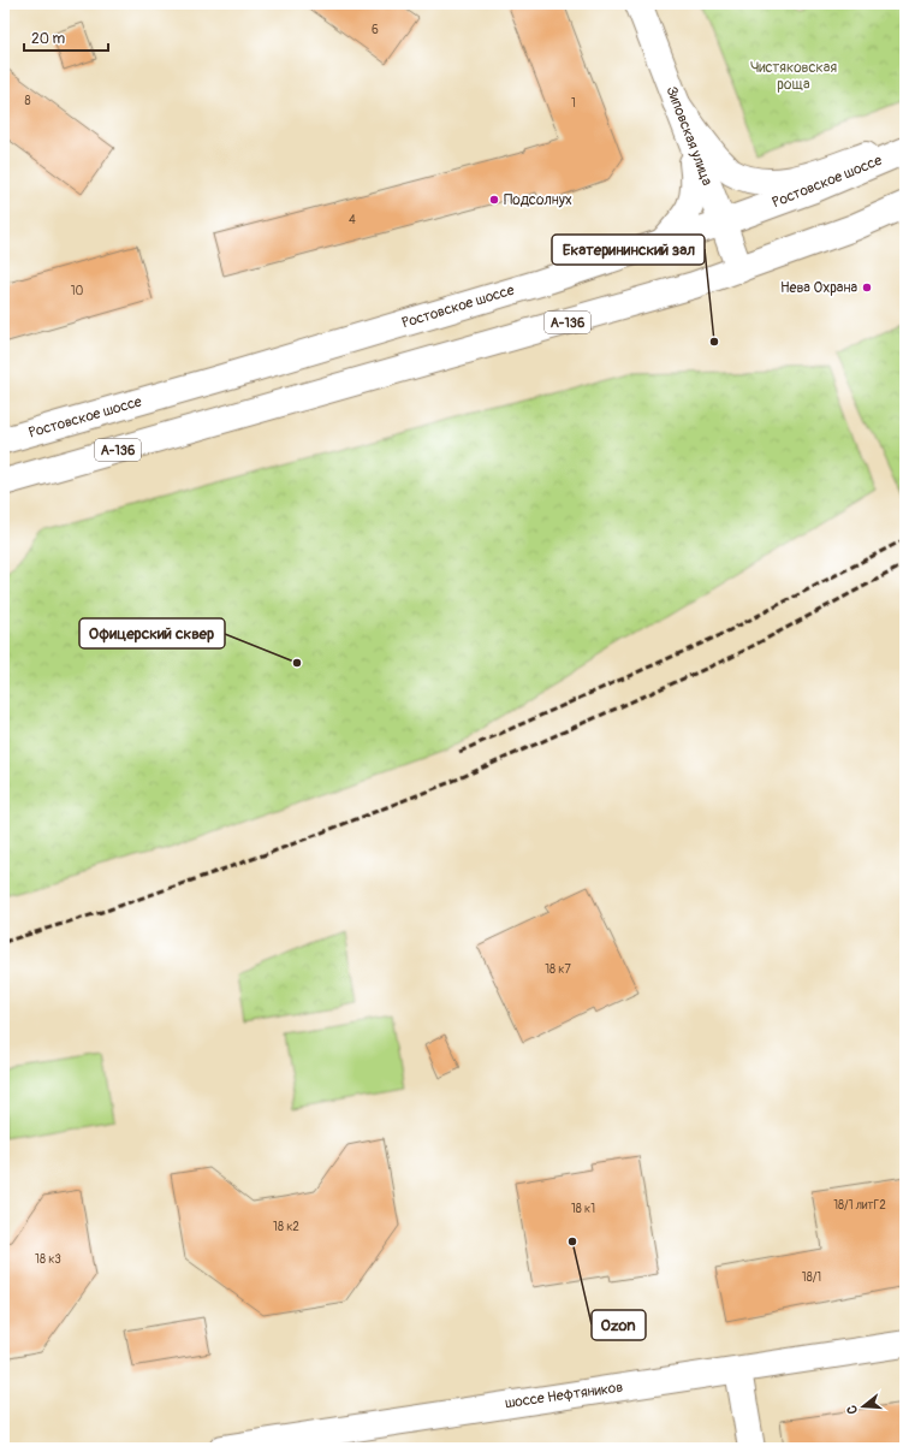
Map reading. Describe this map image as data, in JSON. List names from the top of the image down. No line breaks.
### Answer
{"streets":{"main road":["Зиповская улица","Ростовское шоссе","А-136","шоссе Нефтяников"]},"crossings":[["Зиповская улица","Ростовское шоссе"],["Зиповская улица","А-136"]],"parks":["Чистяковская роща"],"places":["Подсолнух","Нева Охрана","Екатерининский зал","Офицерский сквер","Ozon"],"house_numbers":["6","8","1","4","10","18 к7","18/1 литГ2","18 к1","18 к2","18 к3","18/1"],"scale_bar":"20 m","north":"left"}
